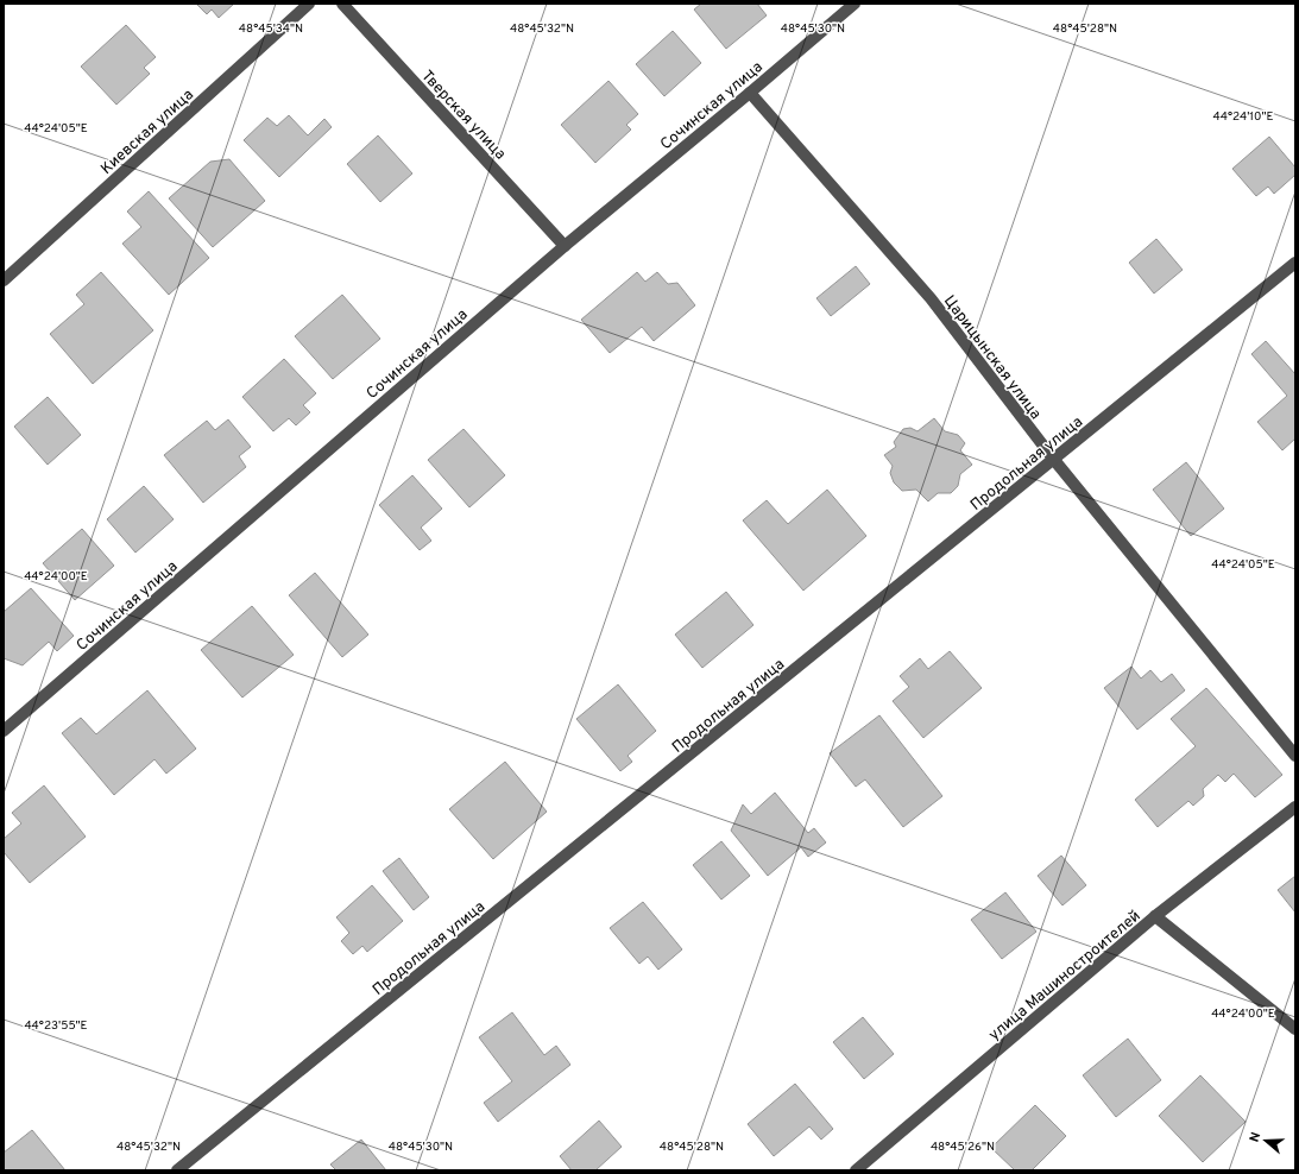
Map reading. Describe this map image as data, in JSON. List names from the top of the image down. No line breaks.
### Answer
{"streets":{"street":["Сочинская улица","Тверская улица","Киевская улица","Царицынская улица","Продольная улица","улица Машиностроителей"]},"crossings":[["Сочинская улица","Тверская улица"],["Сочинская улица","Царицынская улица"],["Царицынская улица","Продольная улица"]],"north":"left","coordinates":["48°45'34\"N","48°45'32\"N","48°45'30\"N","48°45'28\"N","44°24'10\"E","44°24'05\"E","44°24'00\"E","44°23'55\"E","48°45'26\"N"]}
